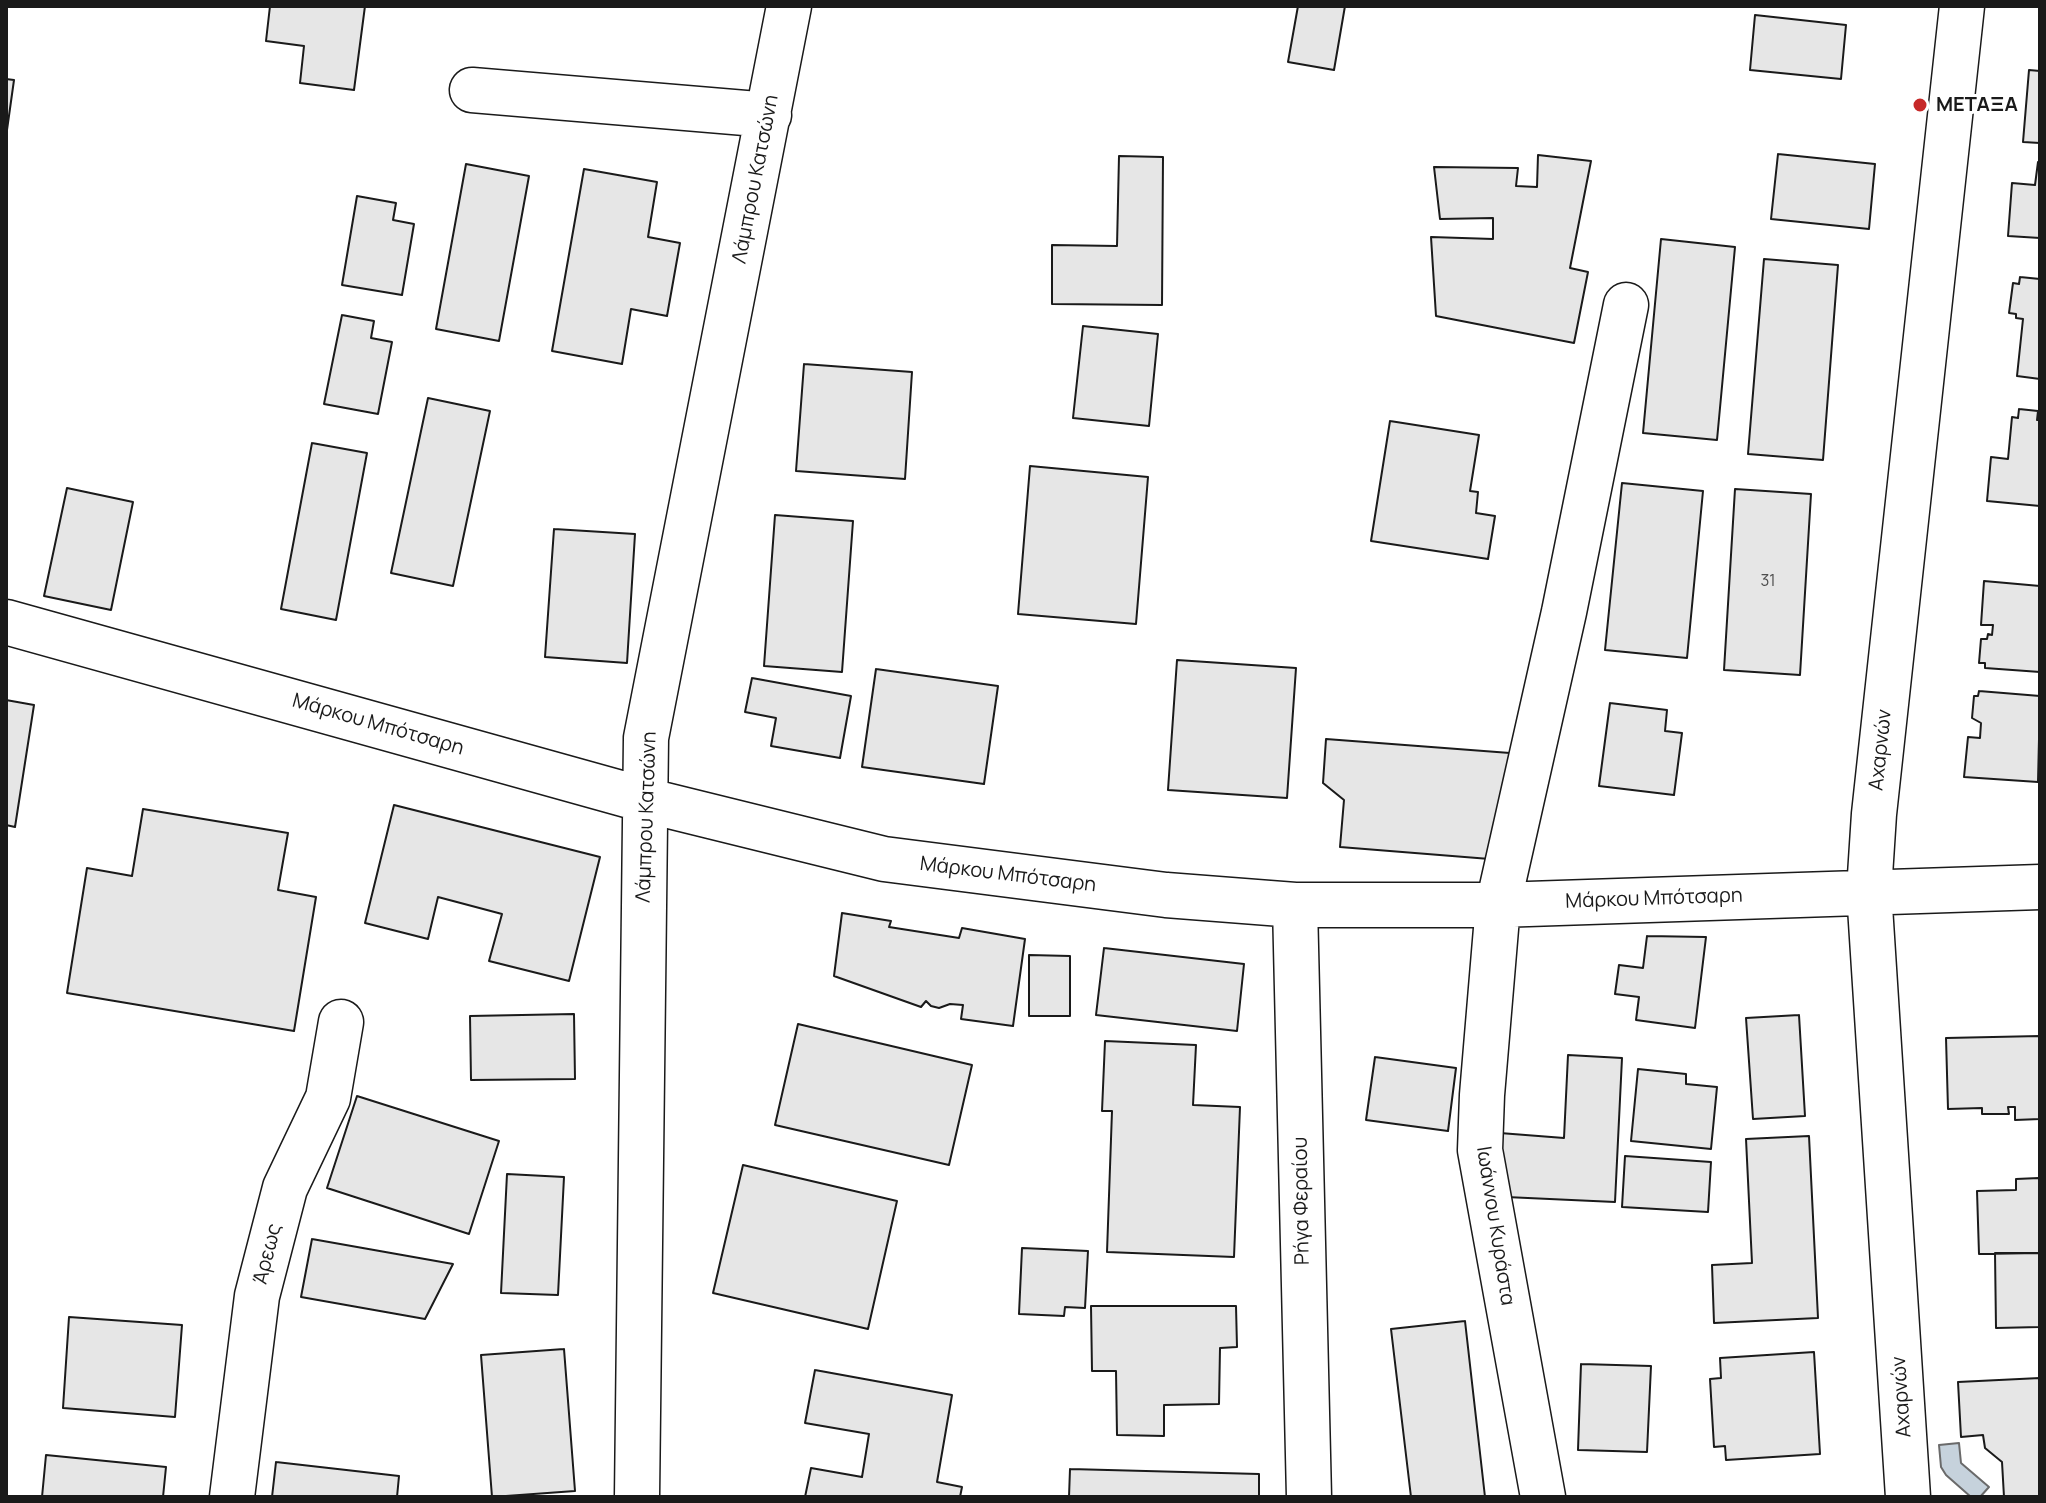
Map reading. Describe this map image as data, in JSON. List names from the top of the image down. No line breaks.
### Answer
{"streets":{"street":["Λάμπρου Κατσώνη","Μάρκου Μπότσαρη","Αχαρνών","Ρήγα Φεραίου","Ιωάννου Κυράστα","Άρεως"]},"crossings":[["Λάμπρου Κατσώνη","Μάρκου Μπότσαρη"],["Μάρκου Μπότσαρη","Αχαρνών"],["Μάρκου Μπότσαρη","Ρήγα Φεραίου"],["Μάρκου Μπότσαρη","Ιωάννου Κυράστα"]],"places":["ΜΕΤΑΞΑ"],"house_numbers":["31"]}
